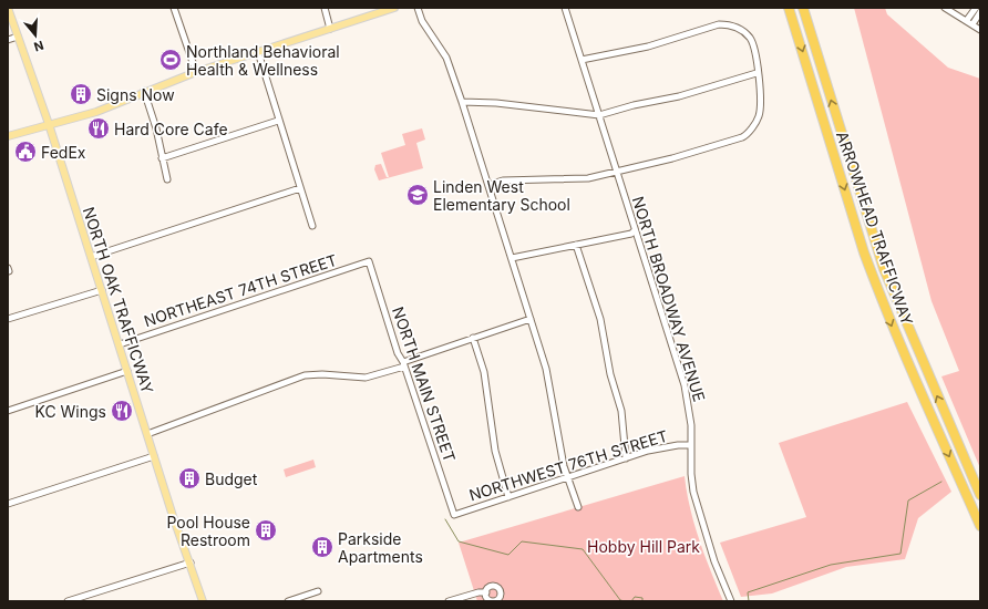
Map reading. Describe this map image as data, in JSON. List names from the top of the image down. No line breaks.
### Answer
{"streets":{"highway":["ARROWHEAD TRAFFICWAY"],"main road":["NORTH OAK TRAFFICWAY"],"street":["NORTHEAST 74TH STREET","NORTH BROADWAY AVENUE","NORTH MAIN STREET","NORTHWEST 76TH STREET"]},"crossings":[["NORTHEAST 74TH STREET","NORTH OAK TRAFFICWAY"],["NORTHEAST 74TH STREET","NORTH MAIN STREET"],["NORTH BROADWAY AVENUE","NORTHWEST 76TH STREET"],["NORTH MAIN STREET","NORTHWEST 76TH STREET"]],"parks":["Hobby Hill Park"],"places":{"sports":["Northland Behavioral Health & Wellness"],"building":["Signs Now","Budget","Pool House Restroom","Parkside Apartments"],"restaurant":["Hard Core Cafe","KC Wings"],"public building":["FedEx"],"school or university":["Linden West Elementary School"]},"north":"bottom"}
